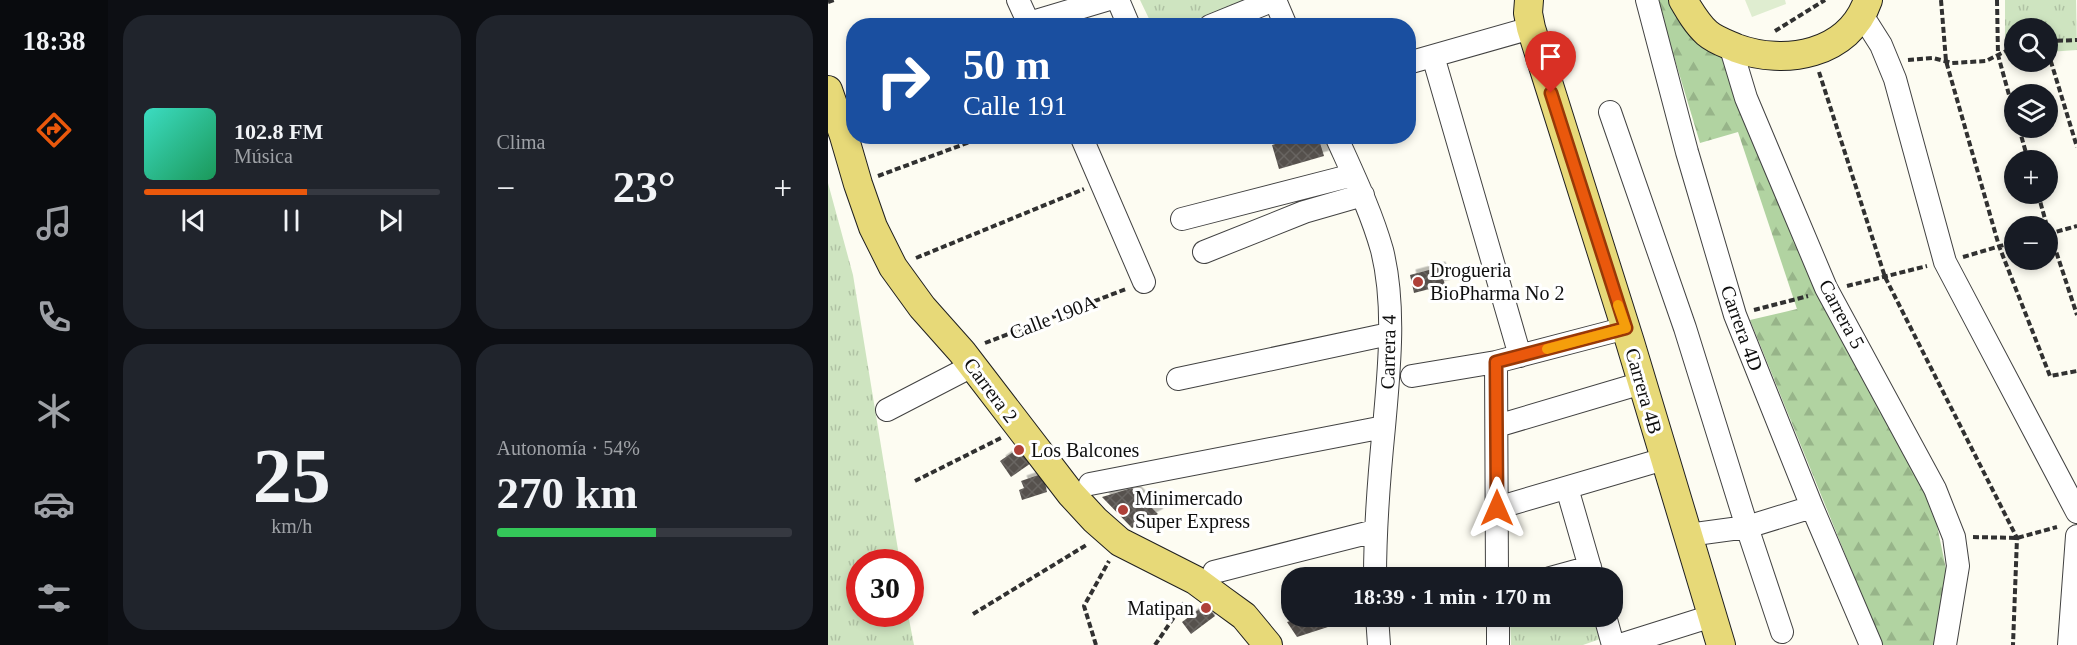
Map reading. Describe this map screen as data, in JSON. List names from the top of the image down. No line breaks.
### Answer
{"streets":{"main road":["Carrera 2","Carrera 4B"],"street":["Carrera 5","Carrera 4D","Carrera 4"],"path":["Calle 190A"]},"crossings":[["Calle 190A","Carrera 2"]],"places":["Drogueria BioPharma No 2","Los Balcones","Minimercado Super Express","Matipan"],"page":{"tabs":"18:38","tile":["Clima",["25","km/h"],["Autonomía · 54%","270 km"]],"map_buttons":["+","−"],"turn":["50 m","Calle 191"],"song":["102.8 FM","Música"],"heat":["−","23°","+"],"limit":"30","trip":"18:39 · 1 min · 170 m"}}
